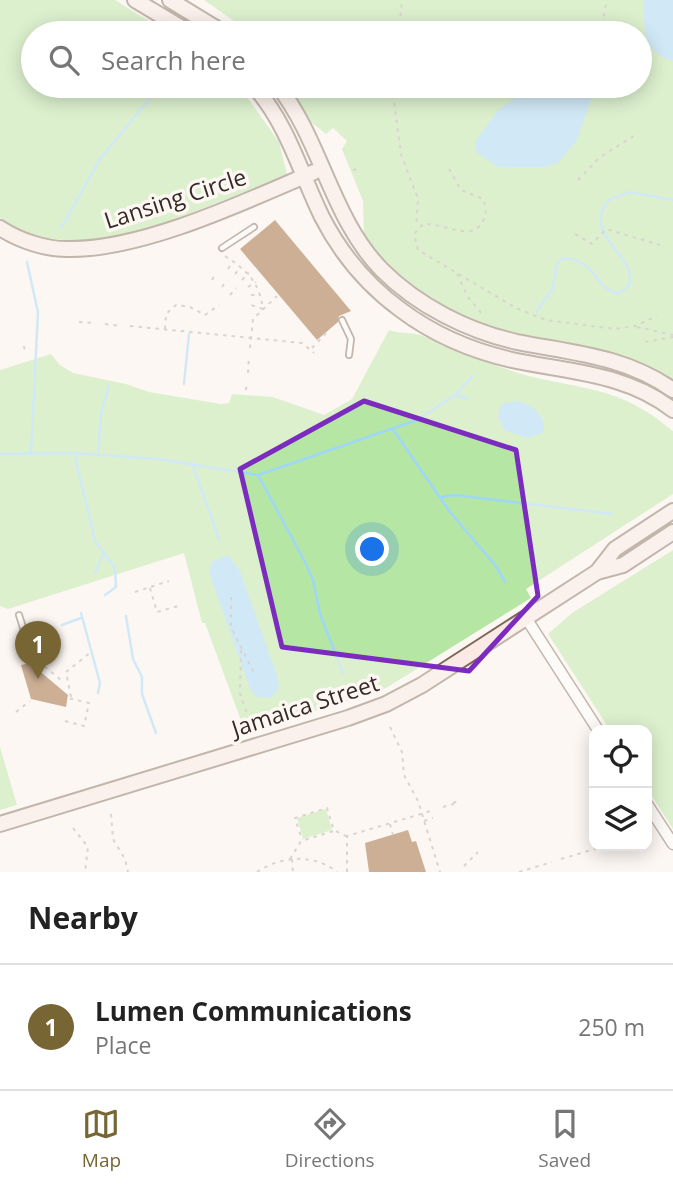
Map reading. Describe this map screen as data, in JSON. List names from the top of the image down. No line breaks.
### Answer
{"streets":{"main road":["Lansing Circle","Jamaica Street"]},"page":{"search":"Search here","pins":"1","heading":"Nearby","list":[{"mark":"1","name":"Lumen Communications","note":"Place","value":"250 m"}],"nav":["Map","Directions","Saved"]}}
